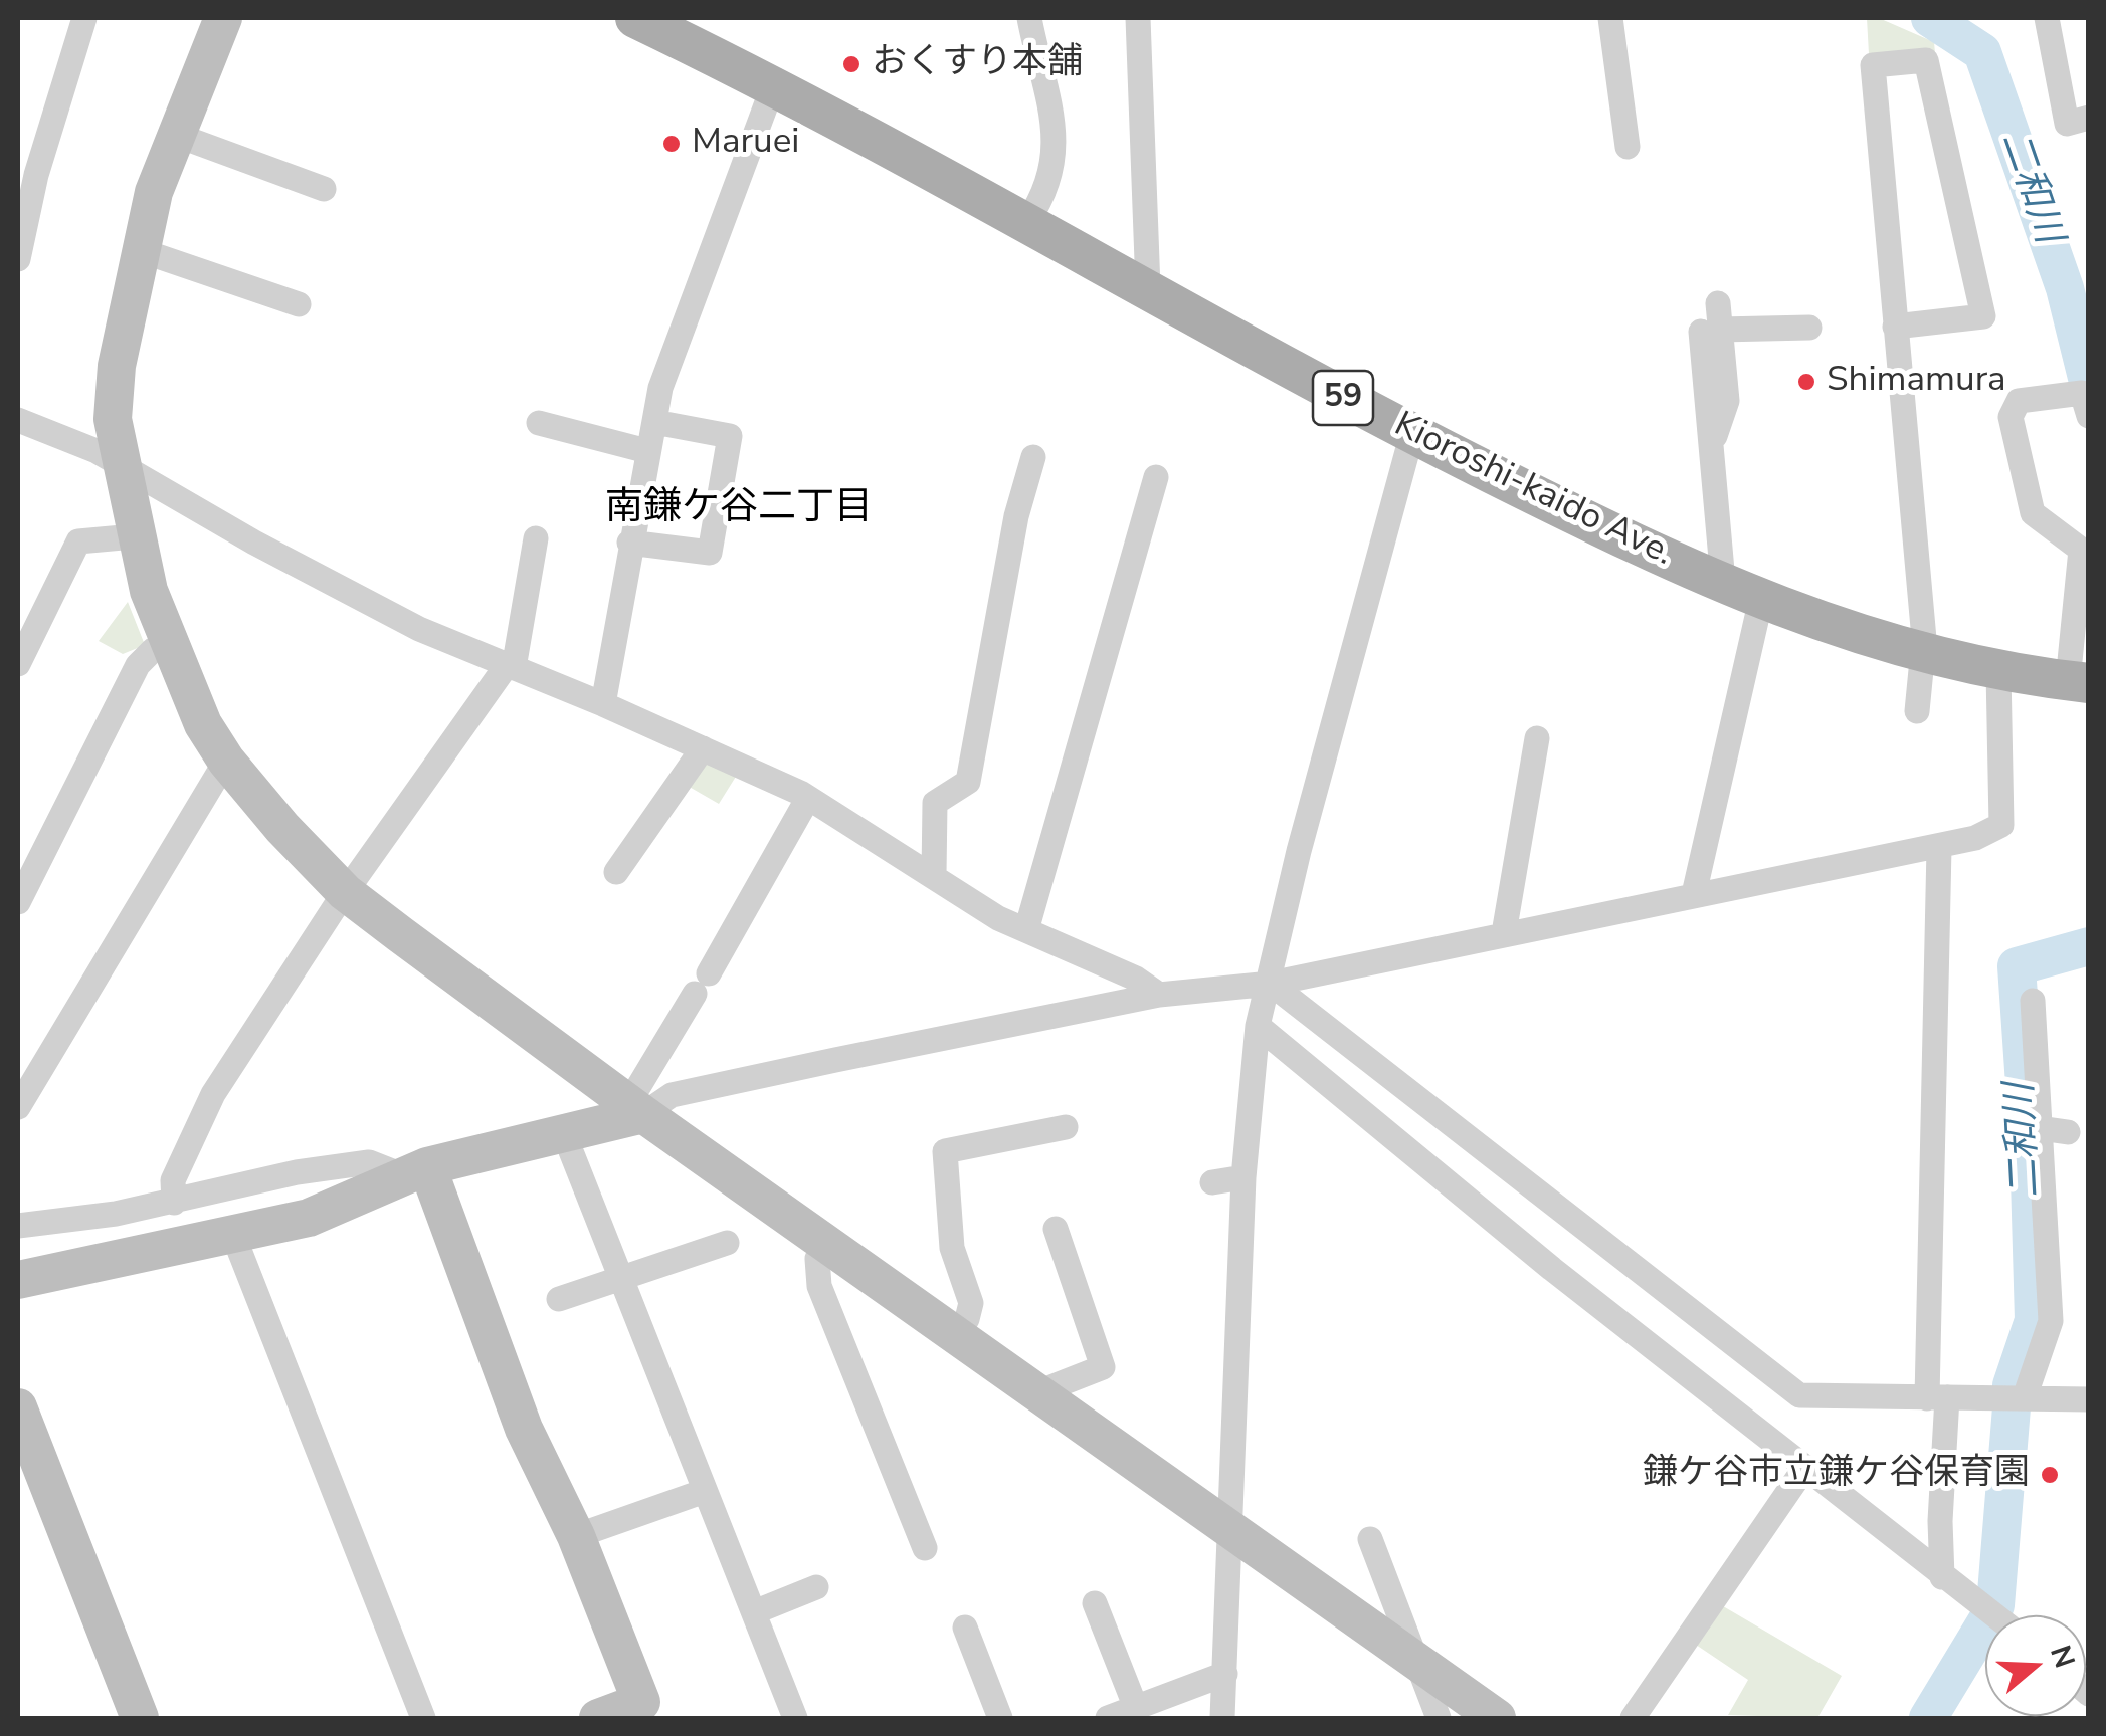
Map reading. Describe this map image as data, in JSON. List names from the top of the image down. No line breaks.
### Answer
{"streets":{"main road":["59","Kioroshi-kaido Ave."]},"districts":["南鎌ケ谷二丁目"],"water":["二和川"],"places":["おくすり本舗","Maruei","Shimamura","鎌ケ谷市立鎌ケ谷保育園"],"north":"right"}
